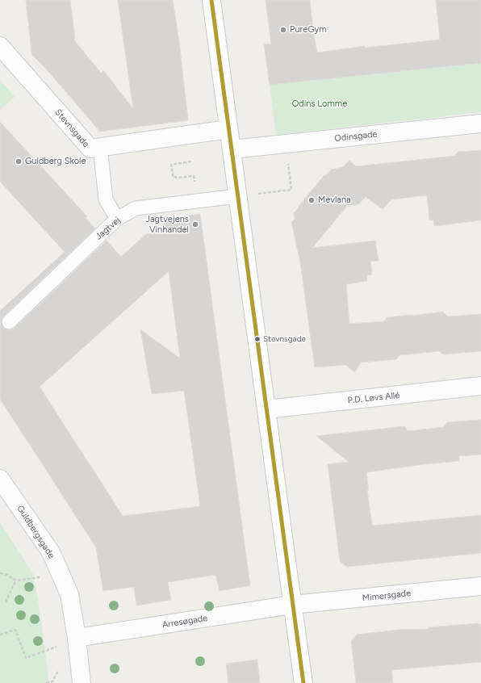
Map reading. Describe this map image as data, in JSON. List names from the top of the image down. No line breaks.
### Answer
{"streets":{"street":["Stevnsgade","Odinsgade","P.D. Løvs Allé","Guldbergsgade","Mimersgade","Arresøgade"],"lane":["Jagtvej"]},"crossings":[["Guldbergsgade","Arresøgade"],["Mimersgade","Arresøgade"]],"parks":["Odins Lomme"],"places":["PureGym","Guldberg Skole","Mevlana","Jagtvejens Vinhandel","Stevnsgade"]}
